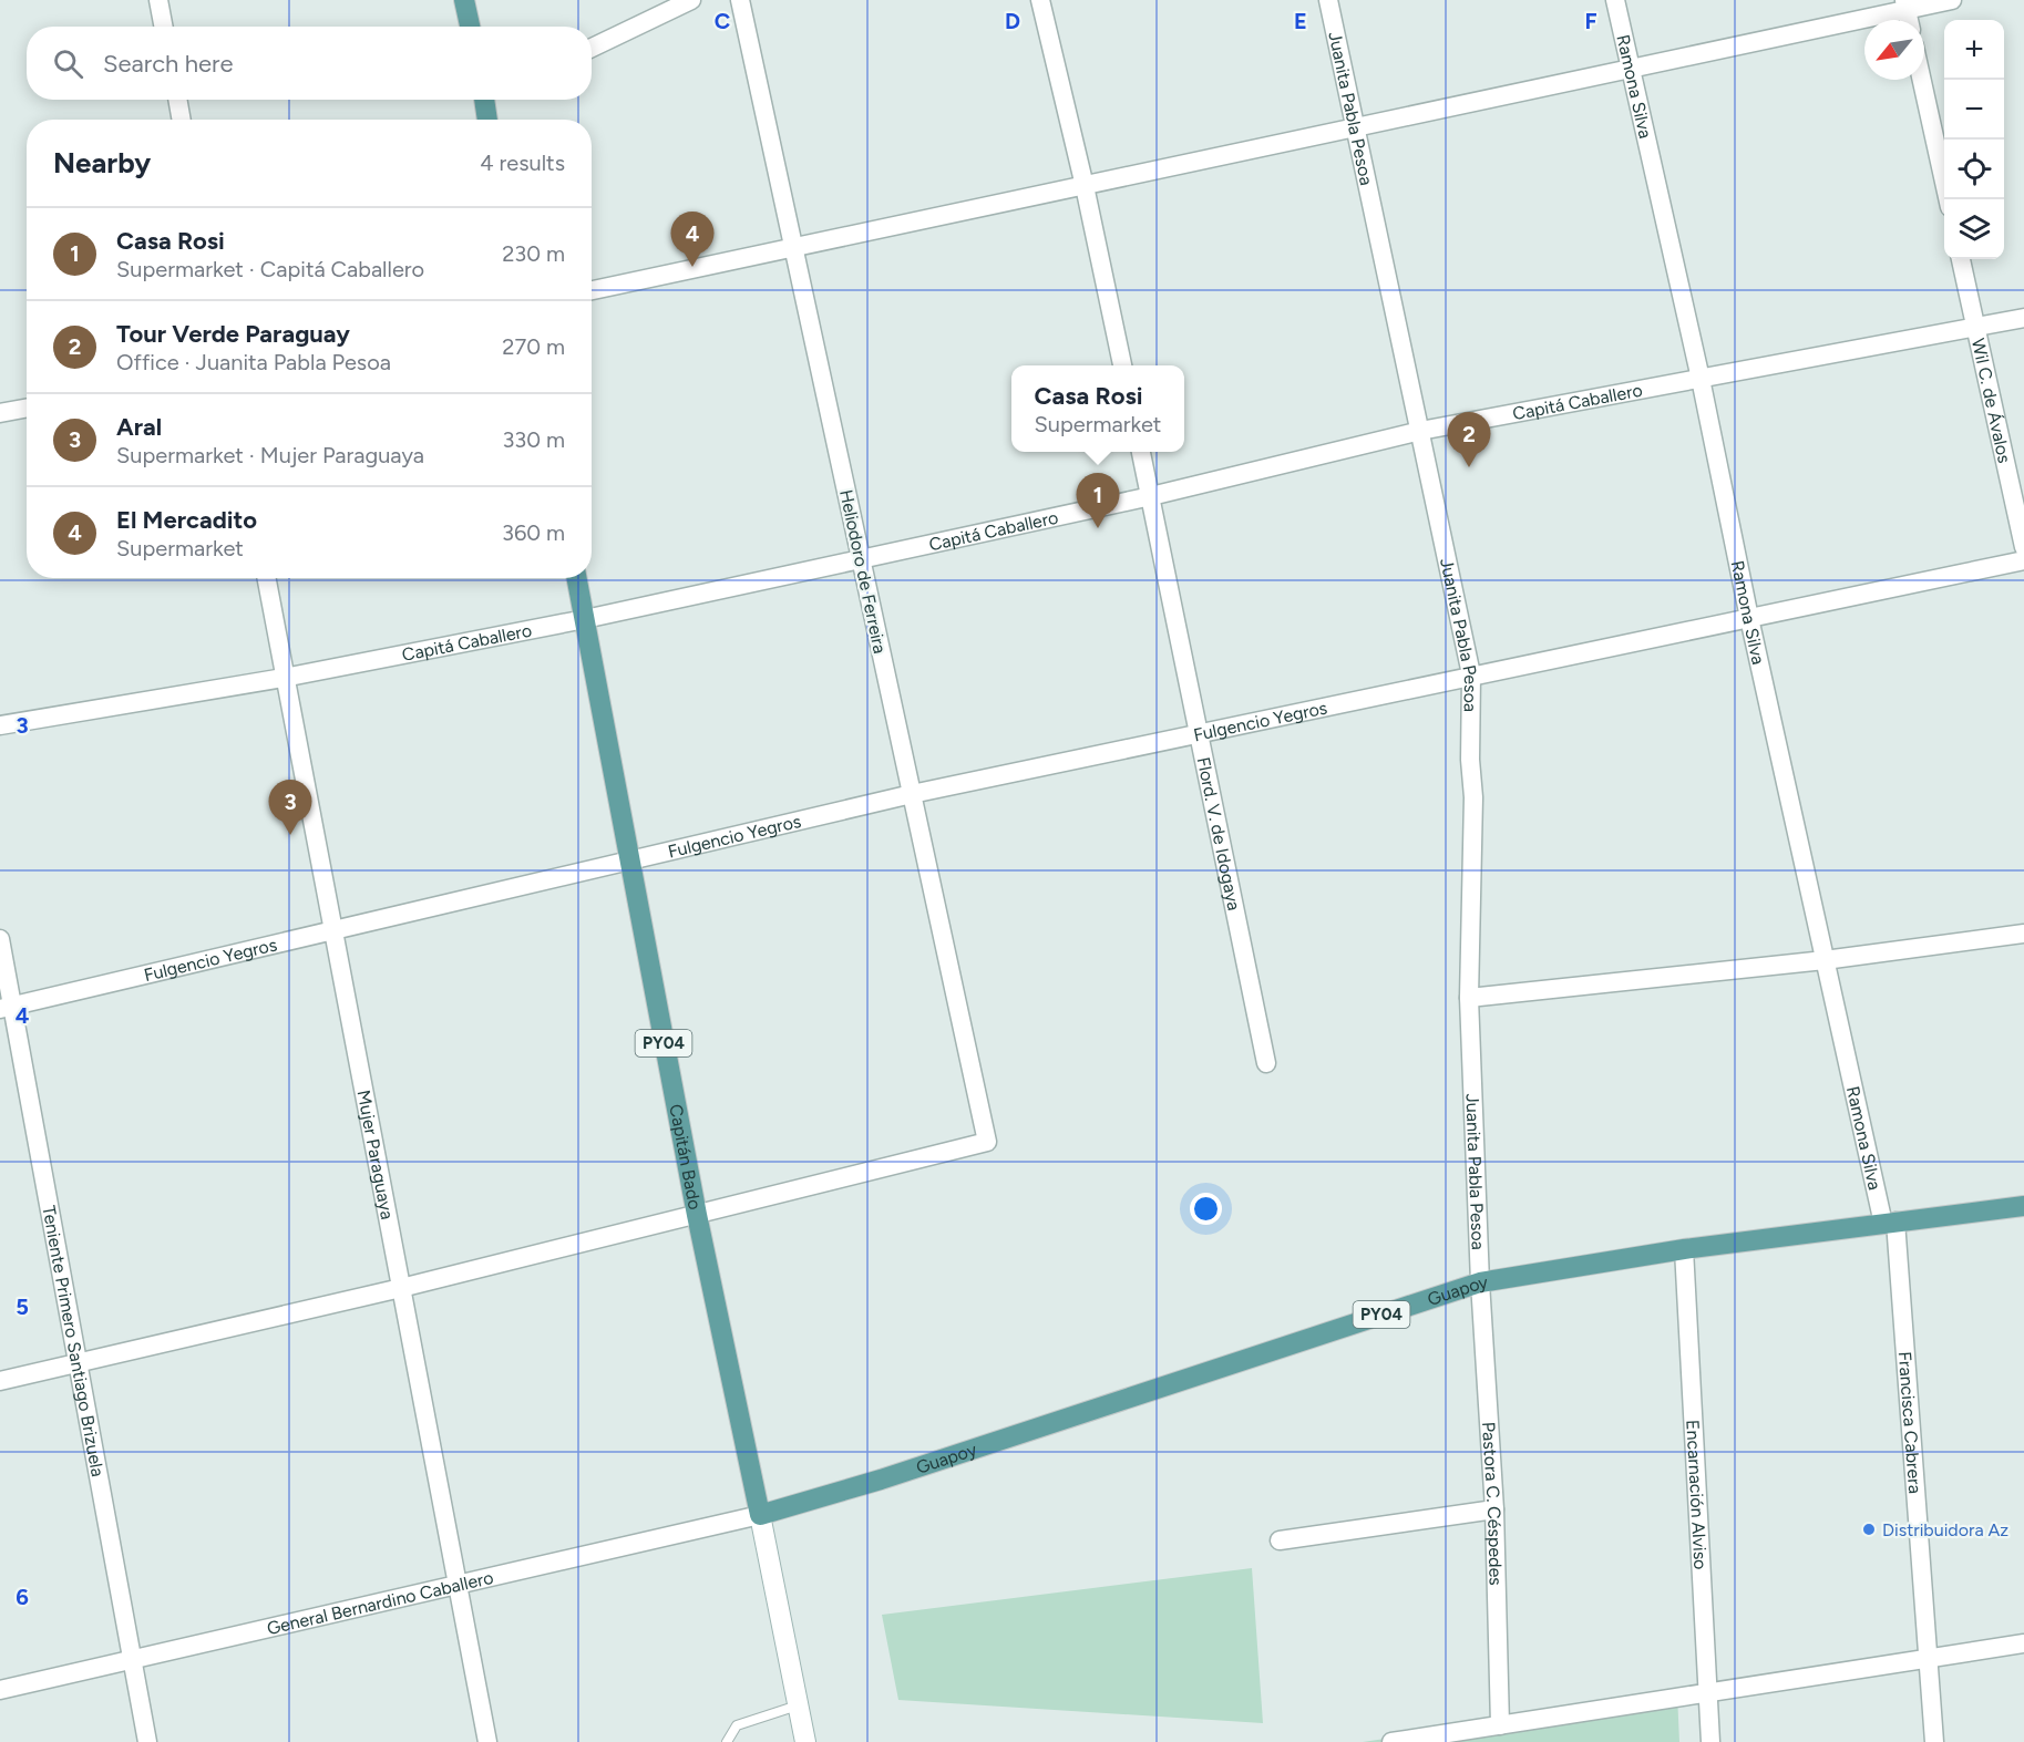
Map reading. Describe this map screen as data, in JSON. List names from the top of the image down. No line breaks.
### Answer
{"streets":{"main road":["PY04","Capitán Bado","Guapoy"],"street":["Ramona Silva","Juanita Pabla Pesoa","Wil C. de Ávalos","Capitá Caballero","Heliodoro de Ferreira","Fulgencio Yegros","Flord. V. de Idogaya","Mujer Paraguaya","Teniente Primero Santiago Brizuela","Francisca Cabrera","Encarnación Alviso","Pastora C. Céspedes","General Bernardino Caballero"]},"crossings":[["Ramona Silva","Capitá Caballero"],["Ramona Silva","Fulgencio Yegros"],["Ramona Silva","Guapoy"],["Ramona Silva","Francisca Cabrera"],["Juanita Pabla Pesoa","Capitá Caballero"],["Juanita Pabla Pesoa","Fulgencio Yegros"],["Juanita Pabla Pesoa","Guapoy"],["Juanita Pabla Pesoa","Pastora C. Céspedes"],["Wil C. de Ávalos","Capitá Caballero"],["Capitá Caballero","Heliodoro de Ferreira"],["Capitá Caballero","Flord. V. de Idogaya"],["Capitá Caballero","Mujer Paraguaya"],["Capitá Caballero","Capitán Bado"],["Heliodoro de Ferreira","Fulgencio Yegros"],["Heliodoro de Ferreira","Capitán Bado"],["Fulgencio Yegros","Flord. V. de Idogaya"],["Fulgencio Yegros","Mujer Paraguaya"],["Fulgencio Yegros","Capitán Bado"],["Fulgencio Yegros","Teniente Primero Santiago Brizuela"],["Mujer Paraguaya","General Bernardino Caballero"],["Capitán Bado","Guapoy"],["Capitán Bado","General Bernardino Caballero"],["Guapoy","Francisca Cabrera"],["Guapoy","Encarnación Alviso"],["Guapoy","Pastora C. Céspedes"],["Guapoy","General Bernardino Caballero"],["Teniente Primero Santiago Brizuela","General Bernardino Caballero"]],"places":["Distribuidora Az"],"north":"bottom left","page":{"map_buttons":["+","−"],"search":"Search here","heading":["Nearby","4 results"],"list":[{"mark":"1","name":"Casa Rosi","note":"Supermarket · Capitá Caballero","value":"230 m"},{"mark":"2","name":"Tour Verde Paraguay","note":"Office · Juanita Pabla Pesoa","value":"270 m"},{"mark":"3","name":"Aral","note":"Supermarket · Mujer Paraguaya","value":"330 m"},{"mark":"4","name":"El Mercadito","note":"Supermarket","value":"360 m"}],"pins":["4","2","1","3"],"popup":["Casa Rosi","Supermarket"]},"grid":{"columns":["C","D","E","F"],"rows":["3","4","5","6"]}}
